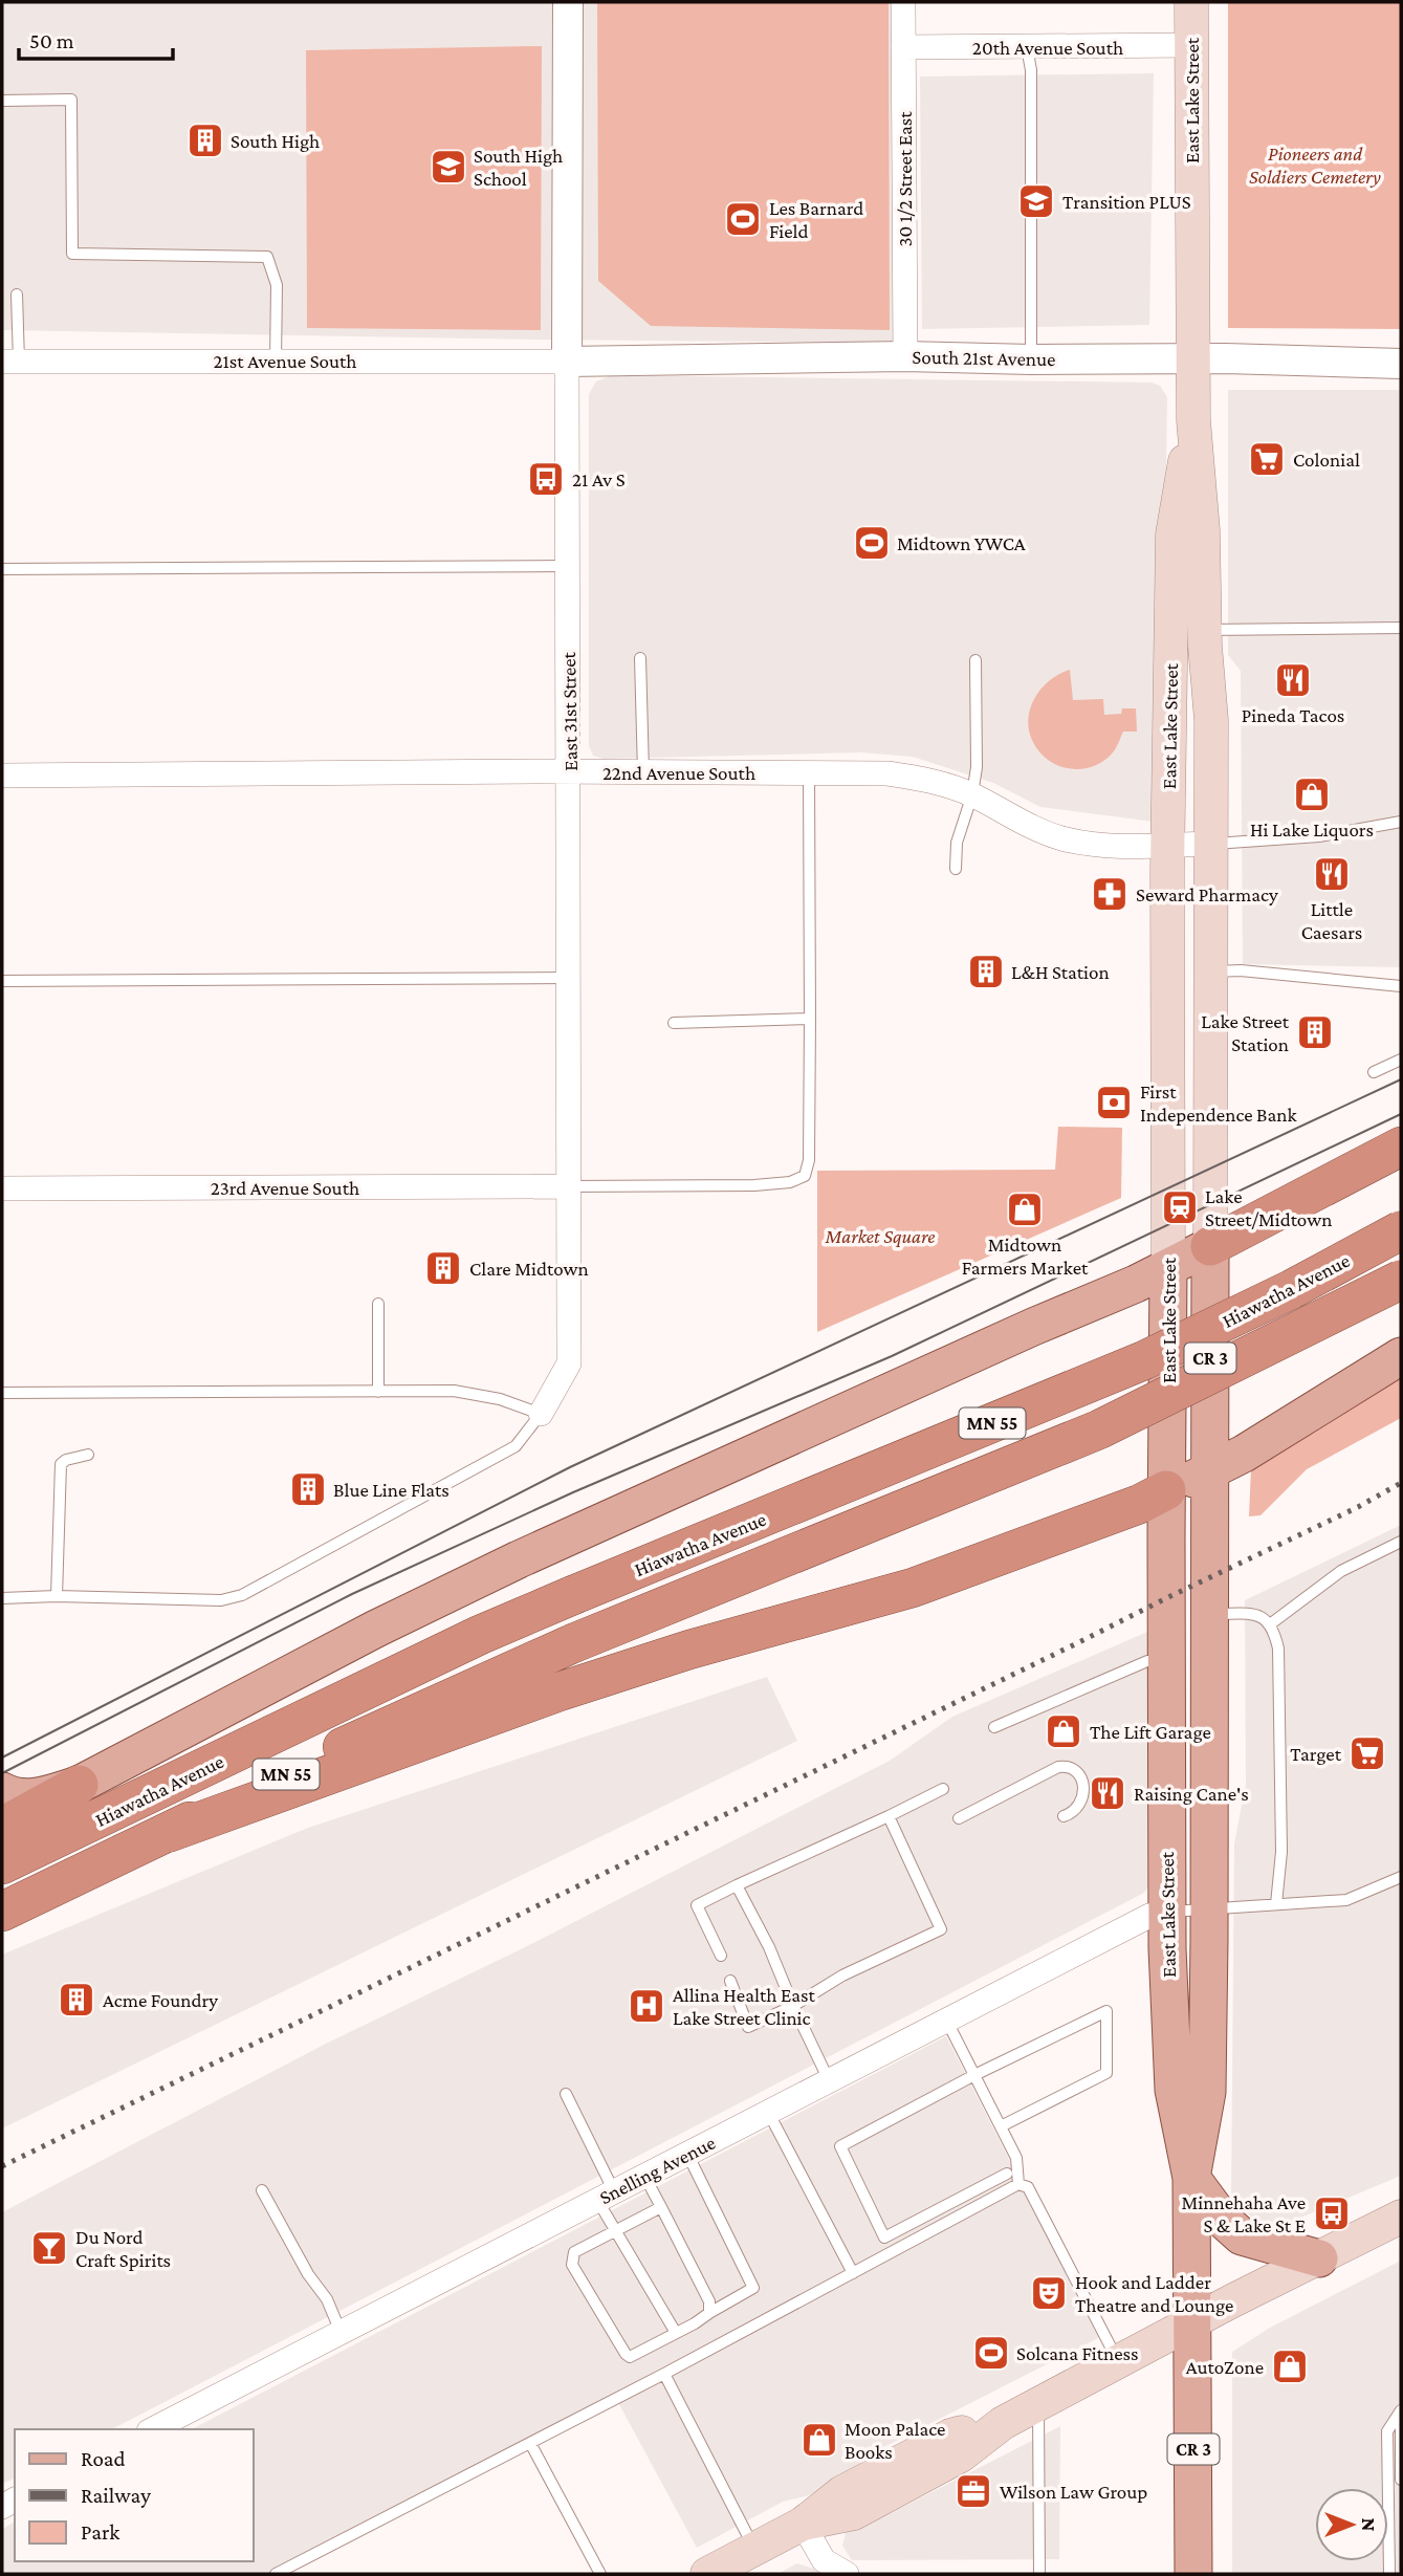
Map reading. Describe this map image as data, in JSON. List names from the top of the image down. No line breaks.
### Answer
{"streets":{"highway":["Hiawatha Avenue","MN 55"],"main road":["East Lake Street","CR 3"],"street":["20th Avenue South","30 1/2 Street East","South 21st Avenue","21st Avenue South","East 31st Street","22nd Avenue South","23rd Avenue South","Snelling Avenue"]},"crossings":[["20th Avenue South","East Lake Street"],["20th Avenue South","30 1/2 Street East"],["East Lake Street","South 21st Avenue"],["East Lake Street","22nd Avenue South"],["East Lake Street","Snelling Avenue"],["30 1/2 Street East","South 21st Avenue"],["South 21st Avenue","21st Avenue South"],["South 21st Avenue","East 31st Street"],["21st Avenue South","East 31st Street"],["East 31st Street","22nd Avenue South"],["East 31st Street","23rd Avenue South"]],"parks":["Pioneers and Soldiers Cemetery","Market Square"],"places":{"building":["South High","L&H Station","Lake Street Station","Clare Midtown","Blue Line Flats","Acme Foundry"],"school or university":["South High School","Transition PLUS"],"sports":["Les Barnard Field","Midtown YWCA","Solcana Fitness"],"supermarket":["Colonial","Target"],"bus stop":["21 Av S","Minnehaha Ave S & Lake St E"],"restaurant":["Pineda Tacos","Little Caesars","Raising Cane's"],"shop":["Hi Lake Liquors","Midtown Farmers Market","The Lift Garage","AutoZone","Moon Palace Books"],"pharmacy":["Seward Pharmacy"],"bank":["First Independence Bank"],"station":["Lake Street/Midtown"],"hospital":["Allina Health East Lake Street Clinic"],"bar":["Du Nord Craft Spirits"],"theatre":["Hook and Ladder Theatre and Lounge"],"office":["Wilson Law Group"]},"legend":["Road","Railway","Park"],"scale_bar":"50 m","north":"right"}
